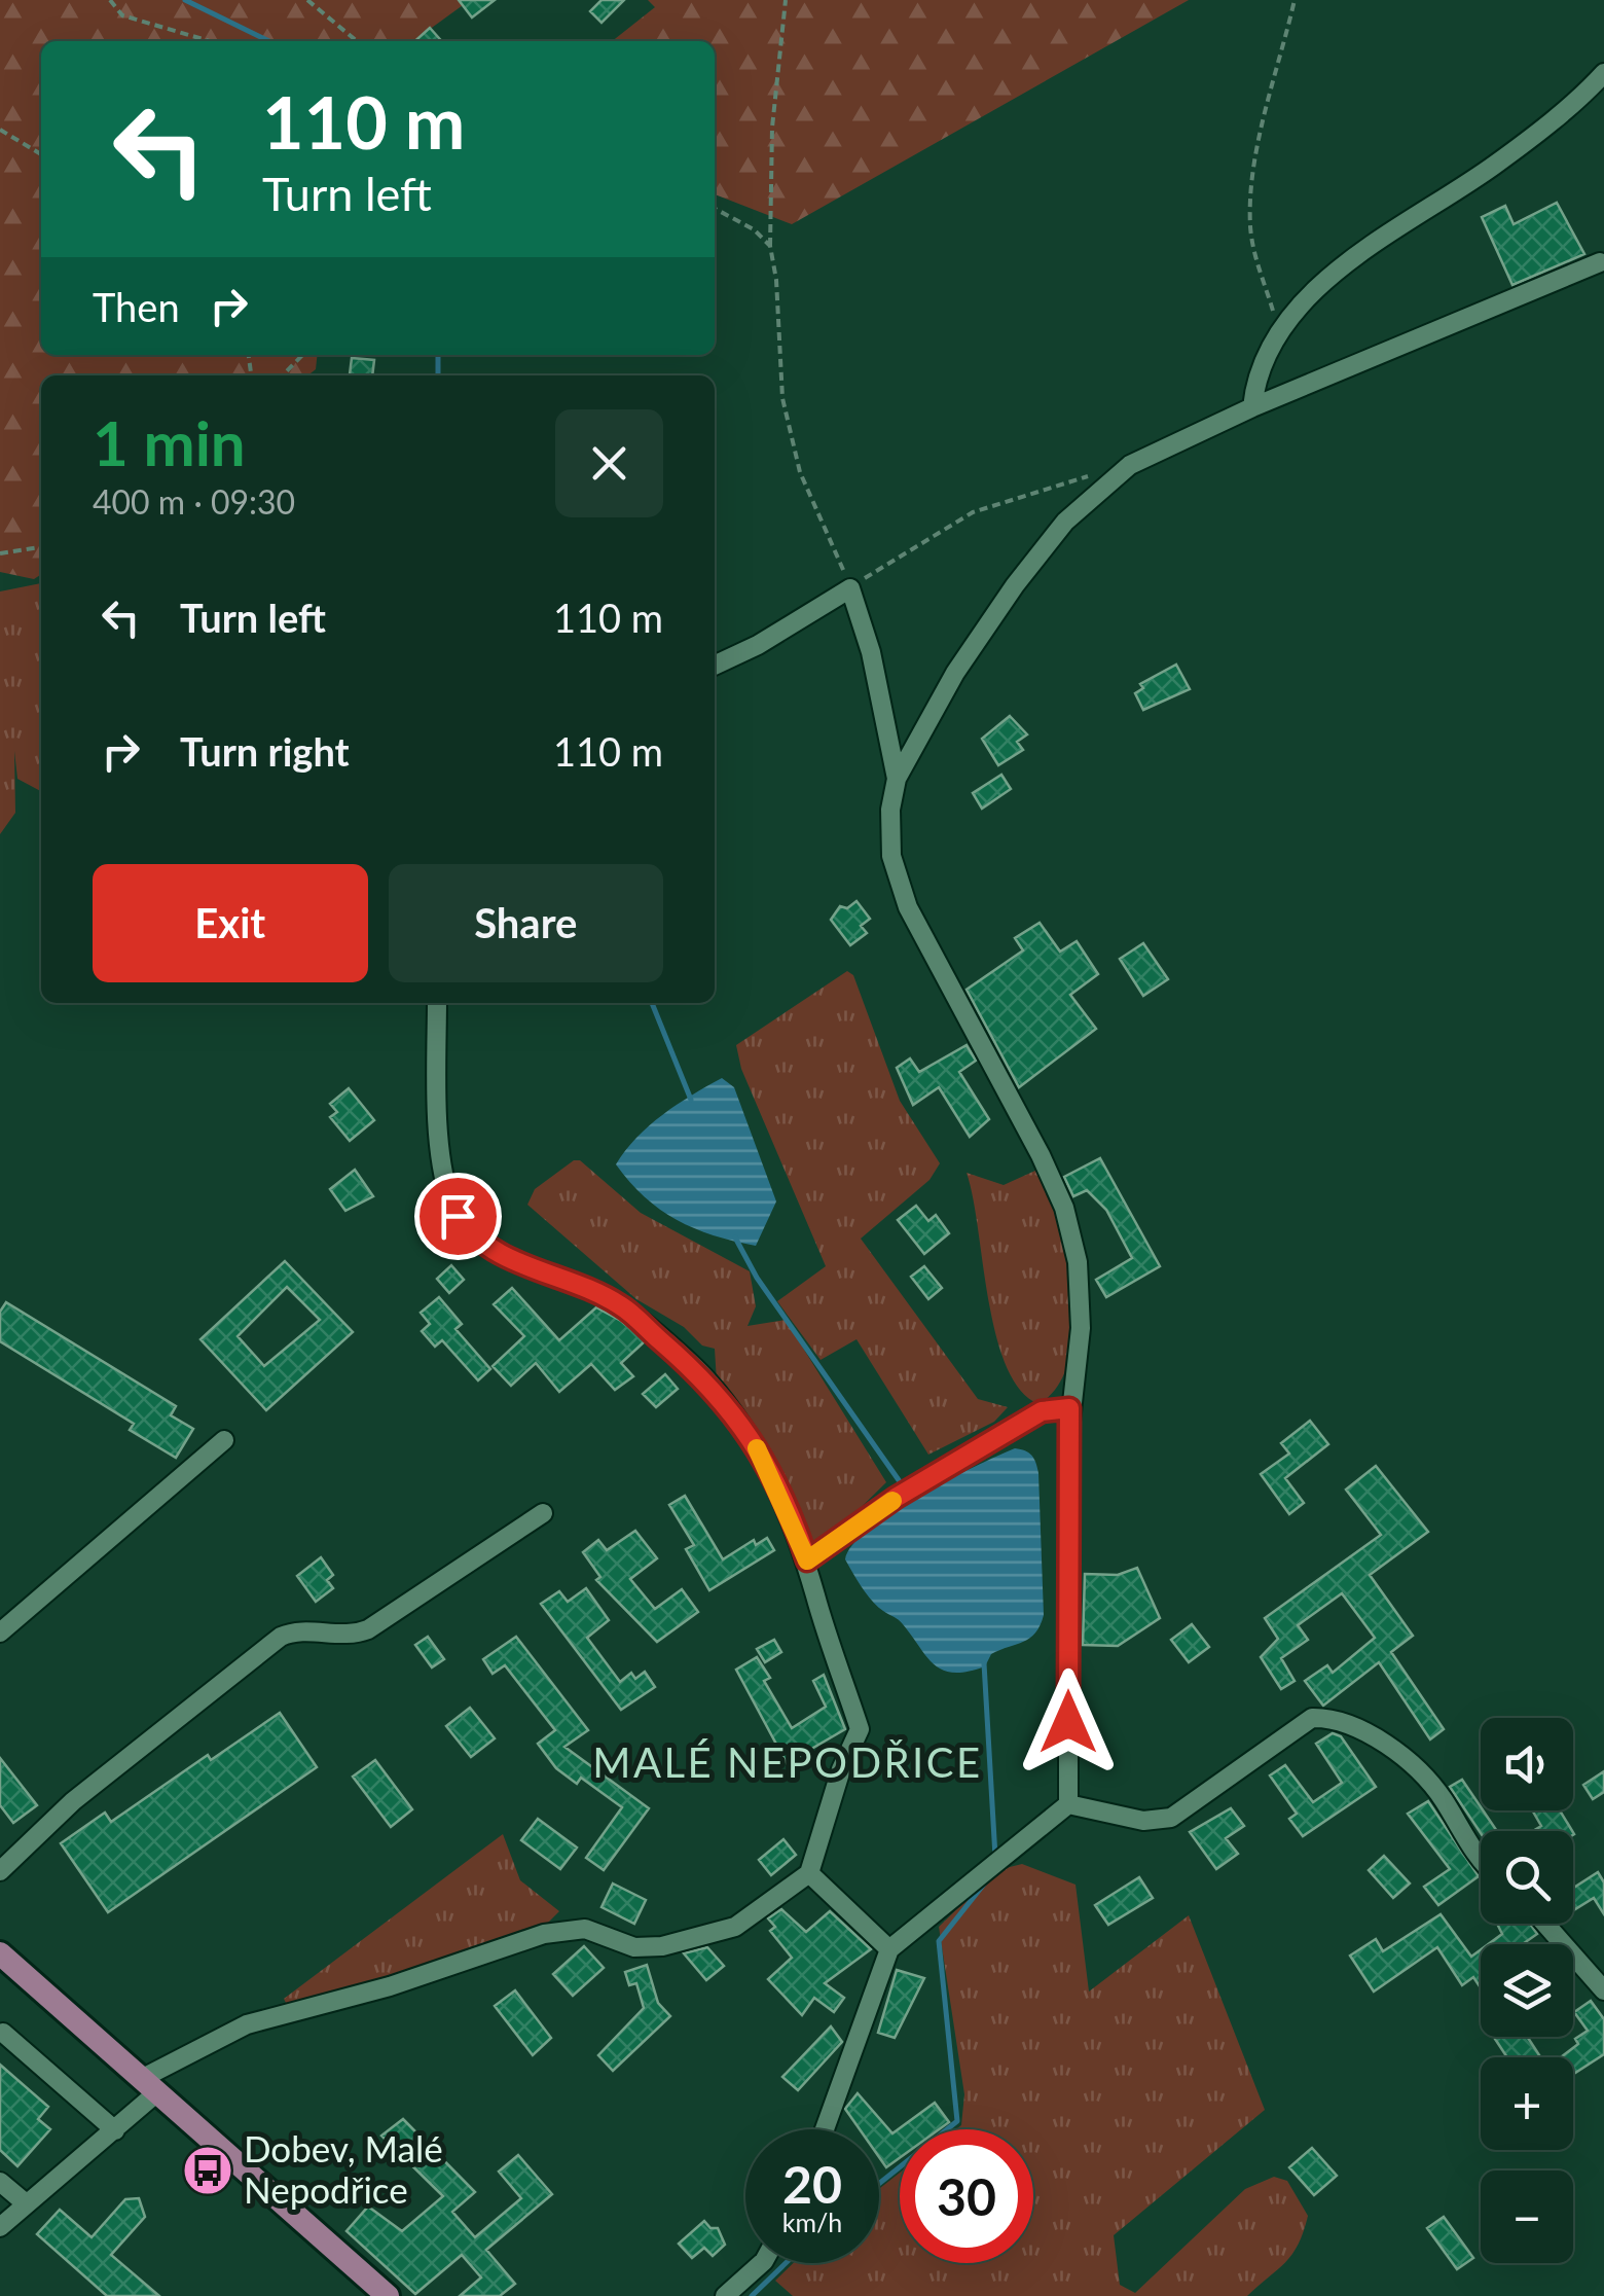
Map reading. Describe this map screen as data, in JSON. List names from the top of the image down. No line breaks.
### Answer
{"districts":["MALÉ NEPODŘICE"],"places":{"bus stop":["Dobev, Malé Nepodřice"]},"page":{"turn":["110 m","Turn left"],"then":"Then","heading":["1 min","400 m · 09:30"],"list":[{"name":"Turn left","value":"110 m"},{"name":"Turn right","value":"110 m"}],"buttons":["Exit","Share"],"map_buttons":["+","−"],"speed":"20 km/h","limit":"30"}}
